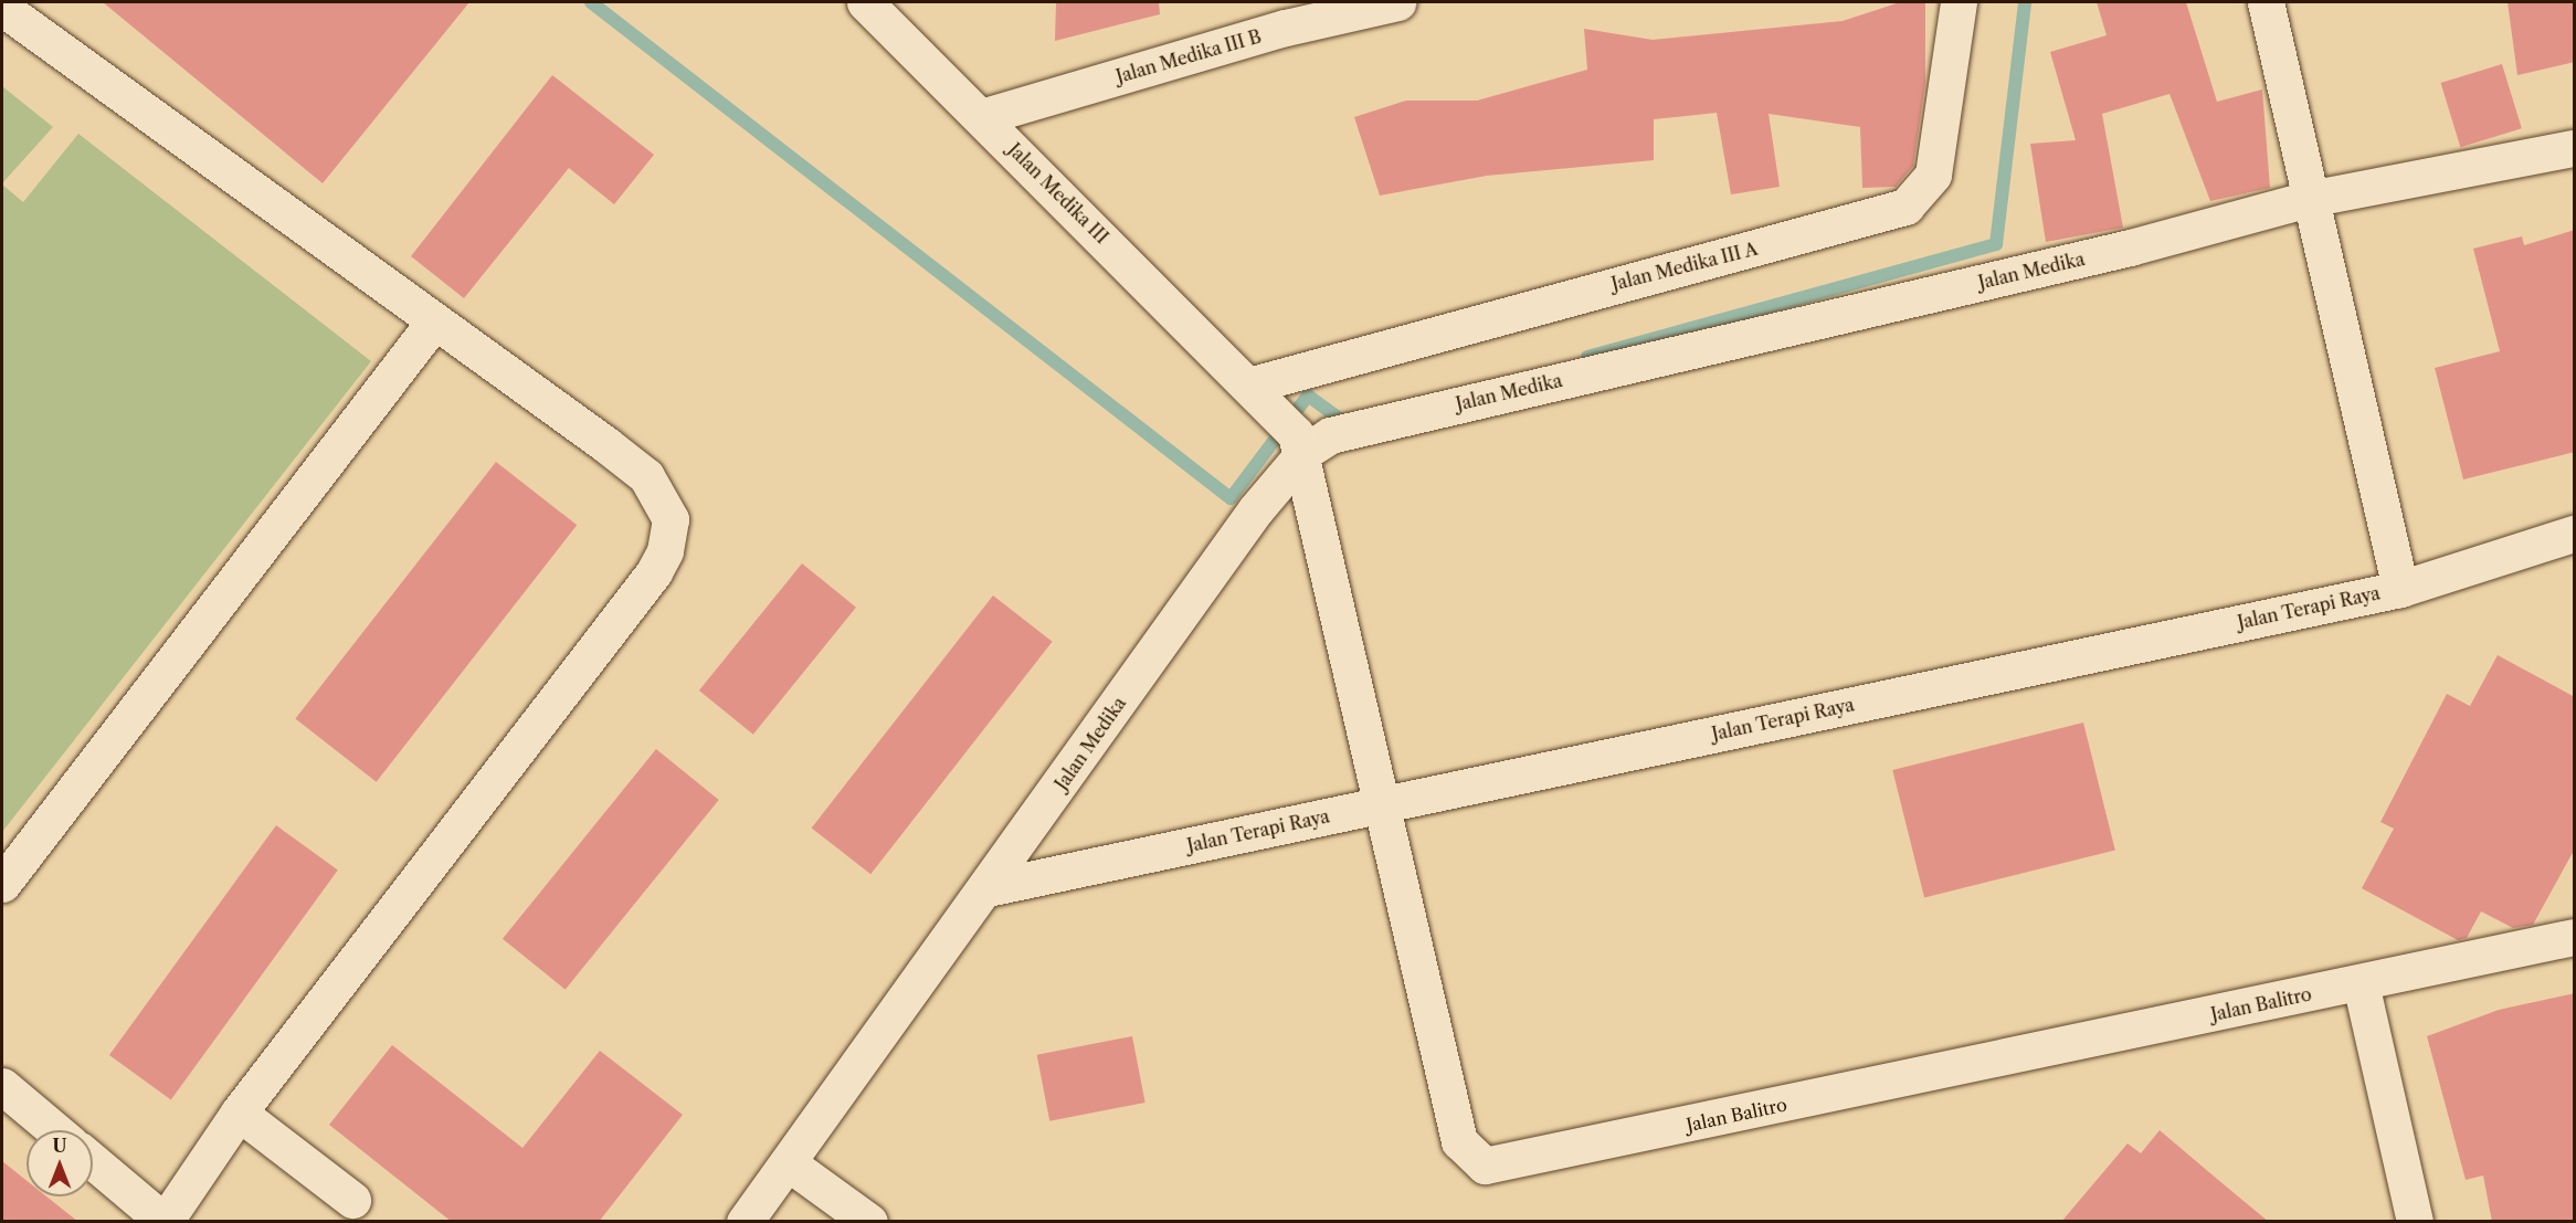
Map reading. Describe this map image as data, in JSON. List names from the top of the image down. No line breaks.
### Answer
{"streets":{"street":["Jalan Medika III B","Jalan Medika III","Jalan Medika III A","Jalan Medika","Jalan Terapi Raya","Jalan Balitro"]},"crossings":[["Jalan Medika III B","Jalan Medika III"],["Jalan Medika III","Jalan Medika III A"],["Jalan Medika III","Jalan Medika"],["Jalan Medika","Jalan Terapi Raya"],["Jalan Terapi Raya","Jalan Balitro"]],"north":"top"}
